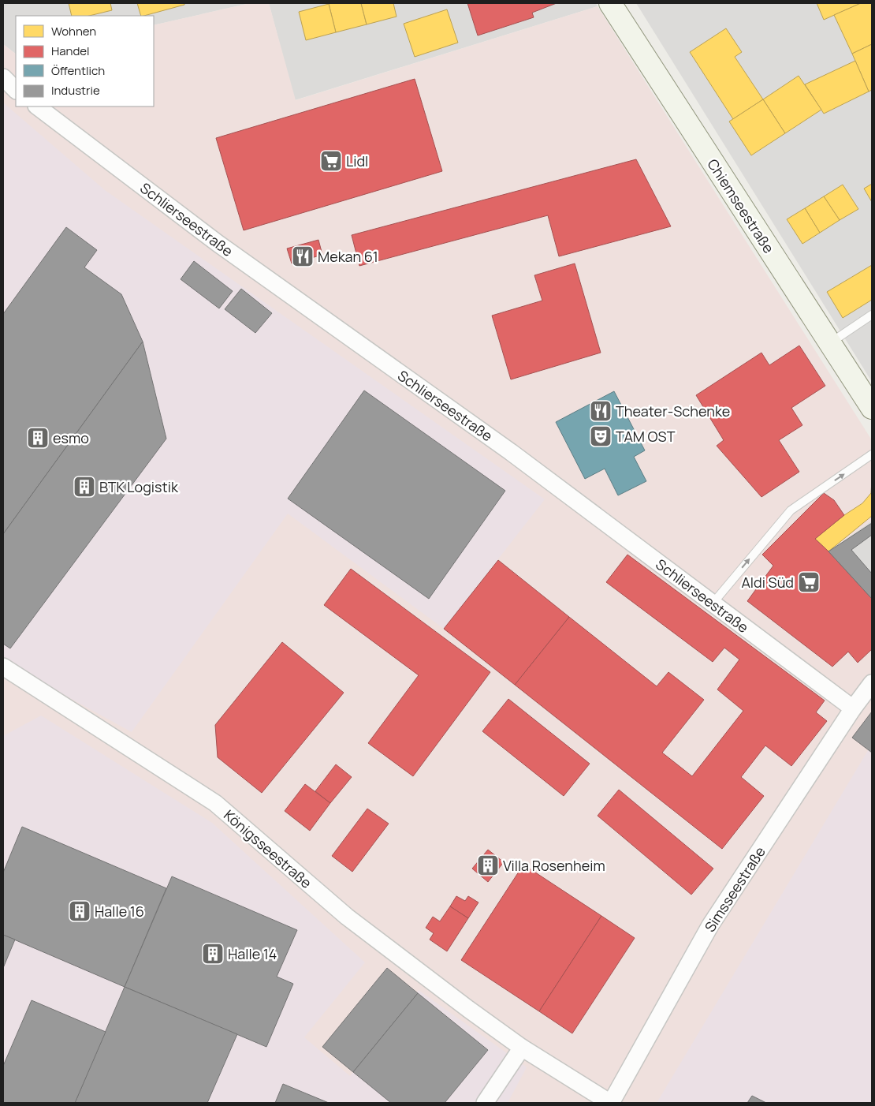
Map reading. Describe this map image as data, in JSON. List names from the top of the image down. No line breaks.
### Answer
{"streets":{"main road":["Chiemseestraße"],"street":["Schlierseestraße","Königsseestraße","Simsseestraße"]},"crossings":[["Schlierseestraße","Simsseestraße"],["Königsseestraße","Simsseestraße"]],"places":{"supermarket":["Lidl","Aldi Süd"],"restaurant":["Mekan 61","Theater-Schenke"],"theatre":["TAM OST"],"building":["esmo","BTK Logistik","Villa Rosenheim","Halle 16","Halle 14"]},"legend":["Wohnen","Handel","Öffentlich","Industrie"]}
